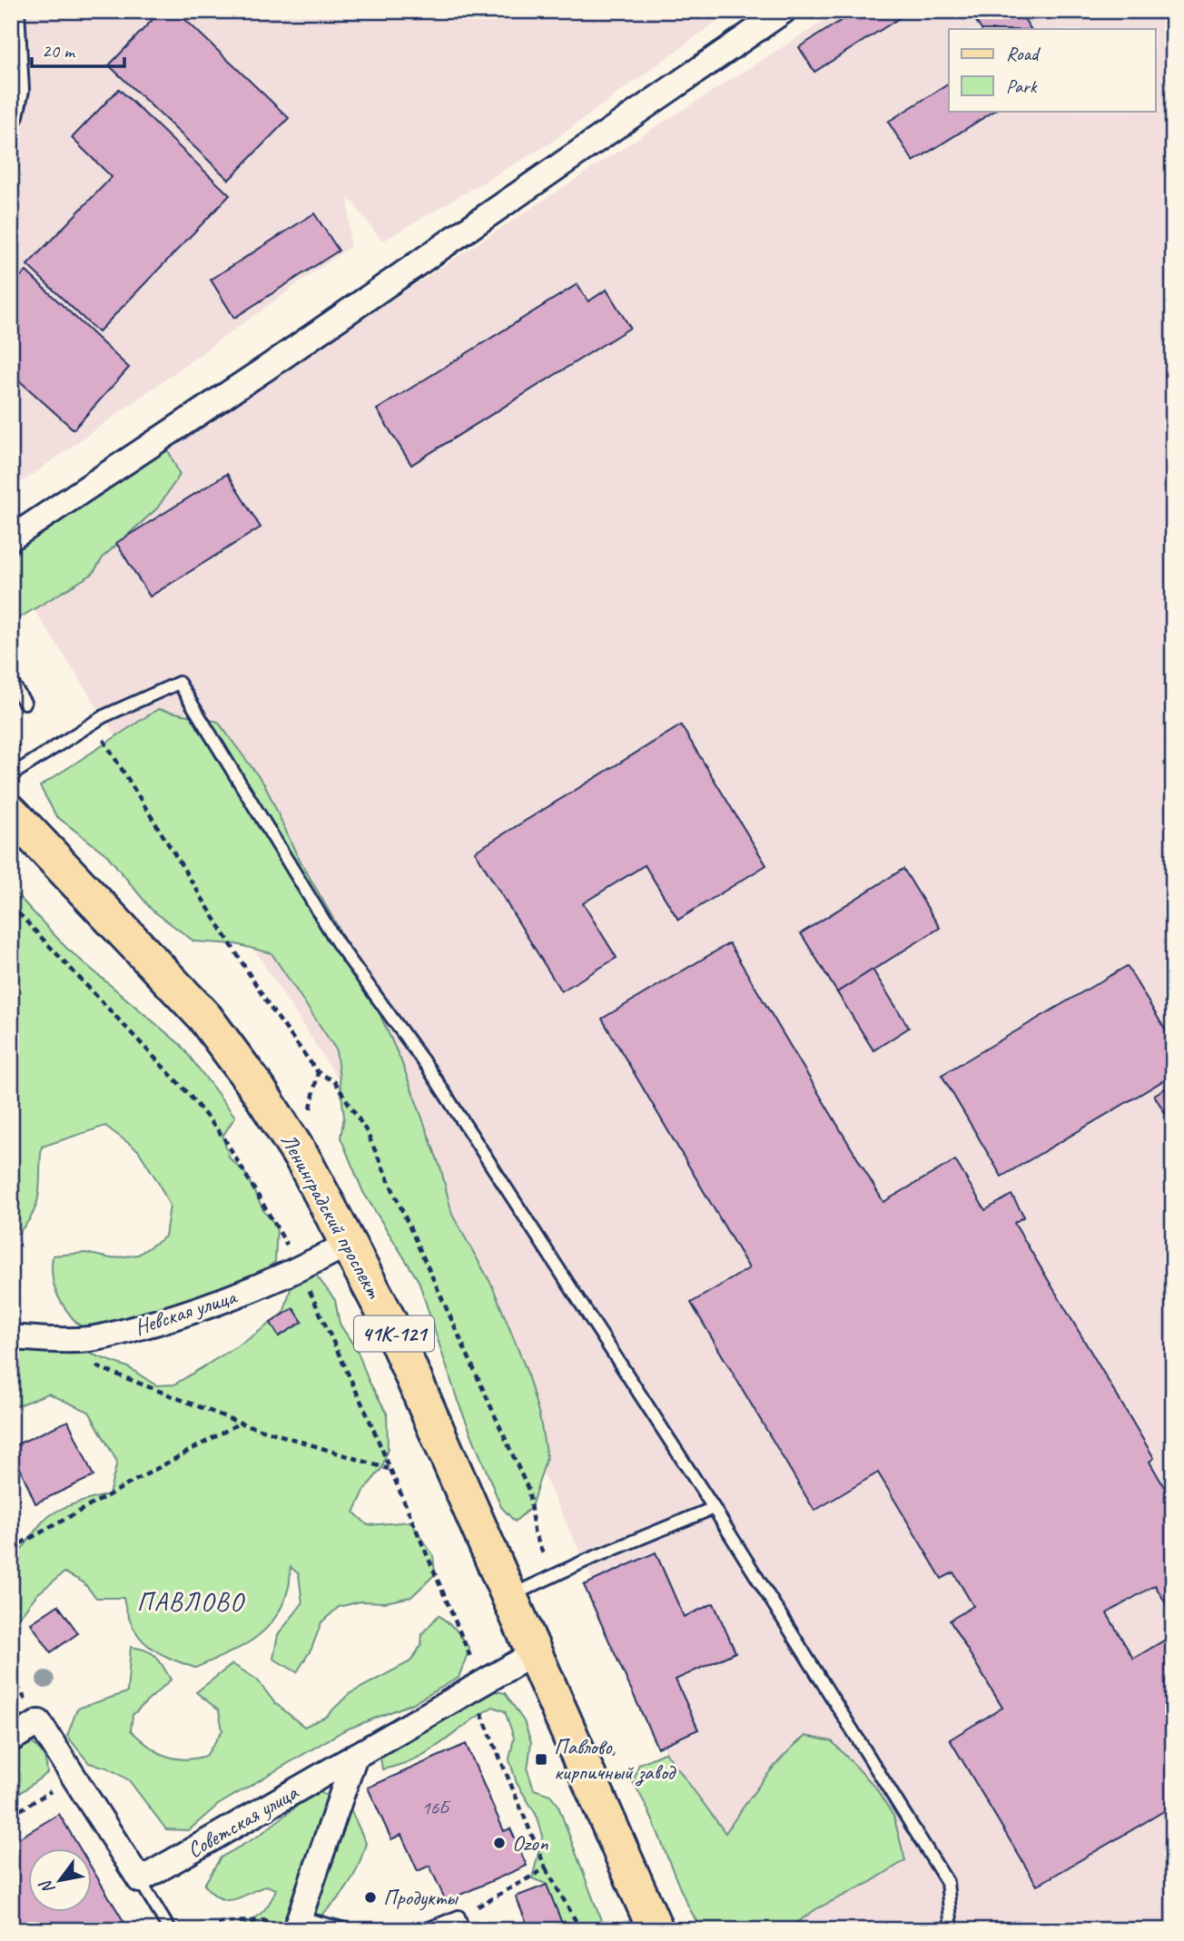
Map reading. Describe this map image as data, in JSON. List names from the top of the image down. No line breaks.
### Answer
{"streets":{"main road":["Ленинградский проспект","41К-121"],"street":["Невская улица","Советская улица"]},"crossings":[["Ленинградский проспект","Невская улица"],["Ленинградский проспект","Советская улица"]],"districts":["ПАВЛОВО"],"places":{"transit":["Павлово, кирпичный завод"],"other":["Ozon","Продукты"]},"house_numbers":["16Б"],"legend":["Road","Park"],"scale_bar":"20 m","north":"bottom left"}
